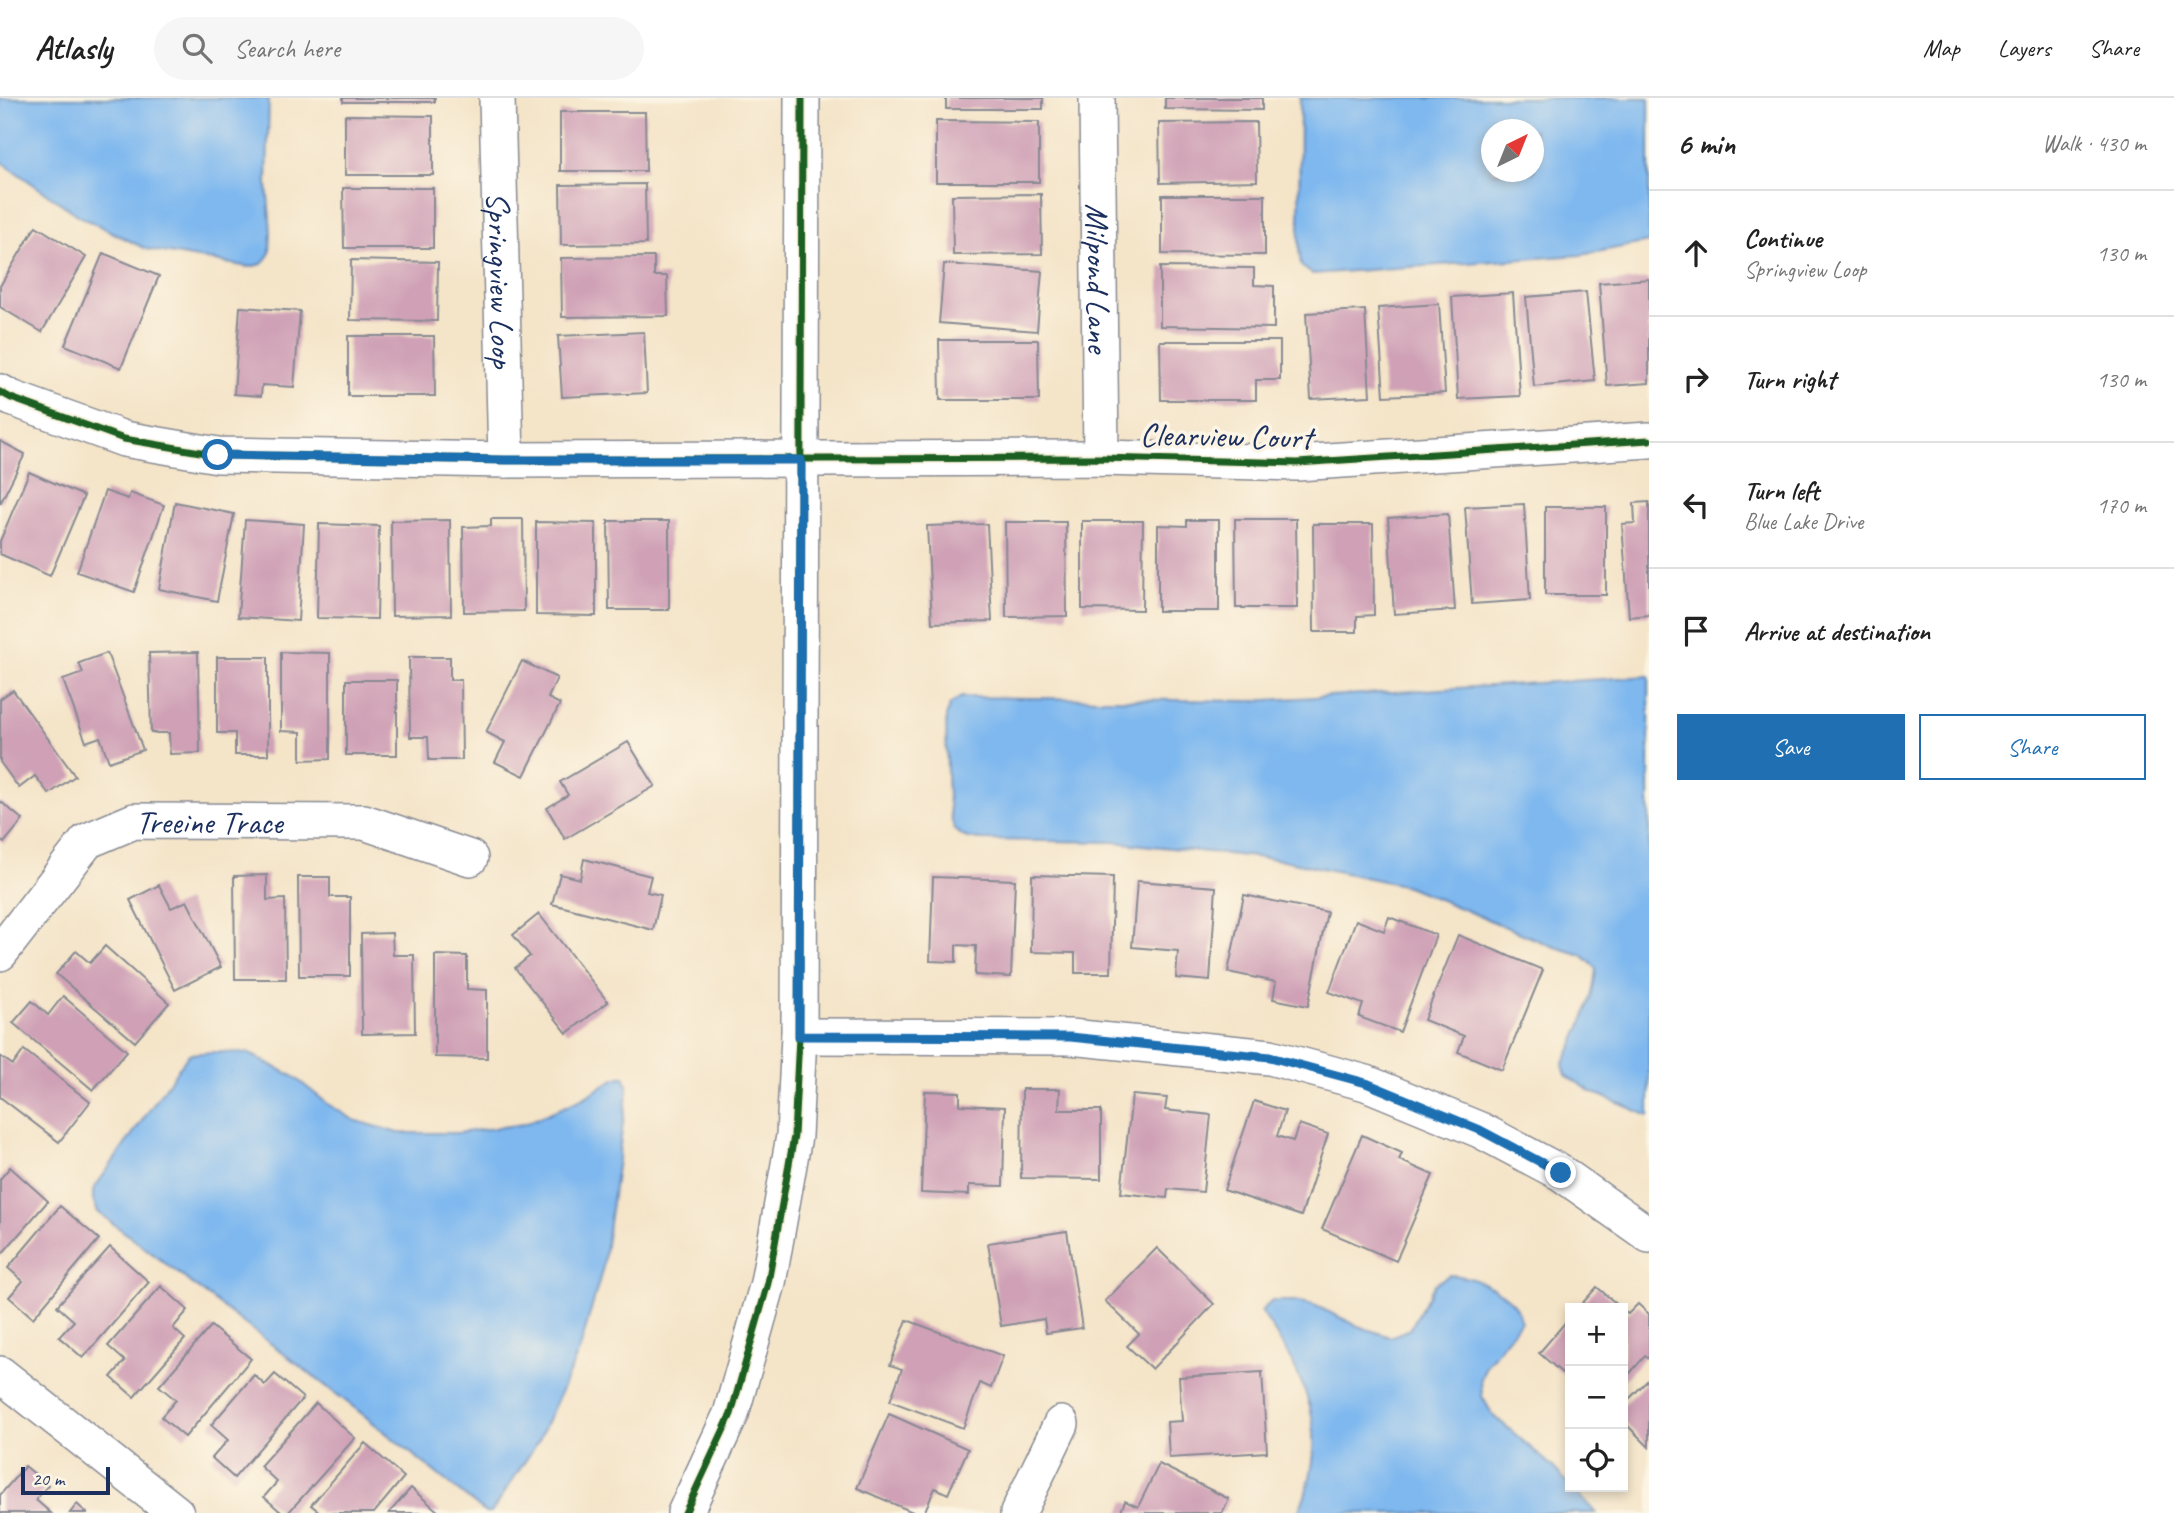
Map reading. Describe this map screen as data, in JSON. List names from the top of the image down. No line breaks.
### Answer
{"streets":{"street":["Milpond Lane","Springview Loop","Clearview Court","Treeine Trace"]},"crossings":[["Milpond Lane","Clearview Court"]],"scale_bar":"20 m","north":"top right","page":{"header":"Atlasly","search":"Search here","nav":["Map","Layers","Share"],"heading":["6 min","Walk · 430 m"],"list":[["Continue","Springview Loop","130 m"],["Turn right","130 m"],["Turn left","Blue Lake Drive","170 m"],"Arrive at destination"],"buttons":["Save","Share"],"map_buttons":["+","−"],"scale":"20 m"}}
